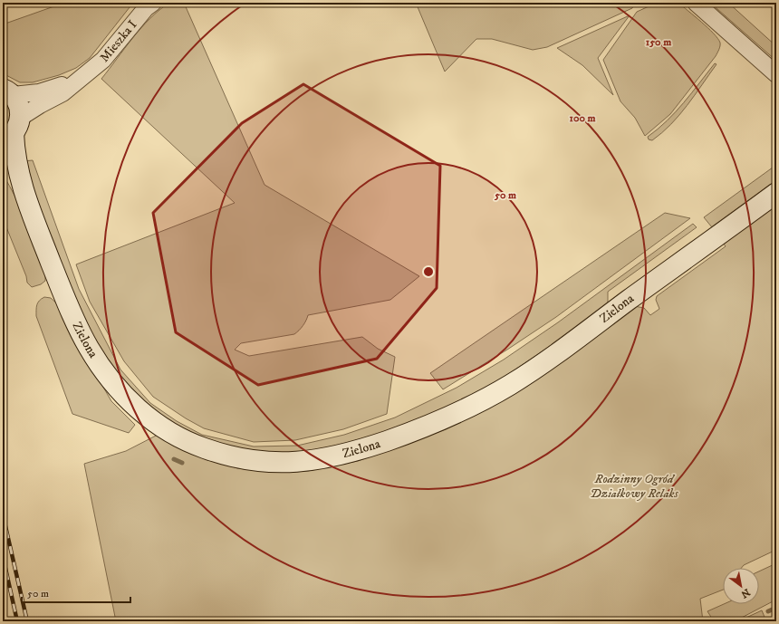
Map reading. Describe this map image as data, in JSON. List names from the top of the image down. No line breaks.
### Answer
{"streets":{"main road":["Zielona"],"street":["Mieszka I"]},"crossings":[["Mieszka I","Zielona"]],"parks":["Rodzinny Ogród Działkowy Relaks"],"scale_bar":"50 m","north":"bottom right","rings":["150 m","100 m","50 m"]}
